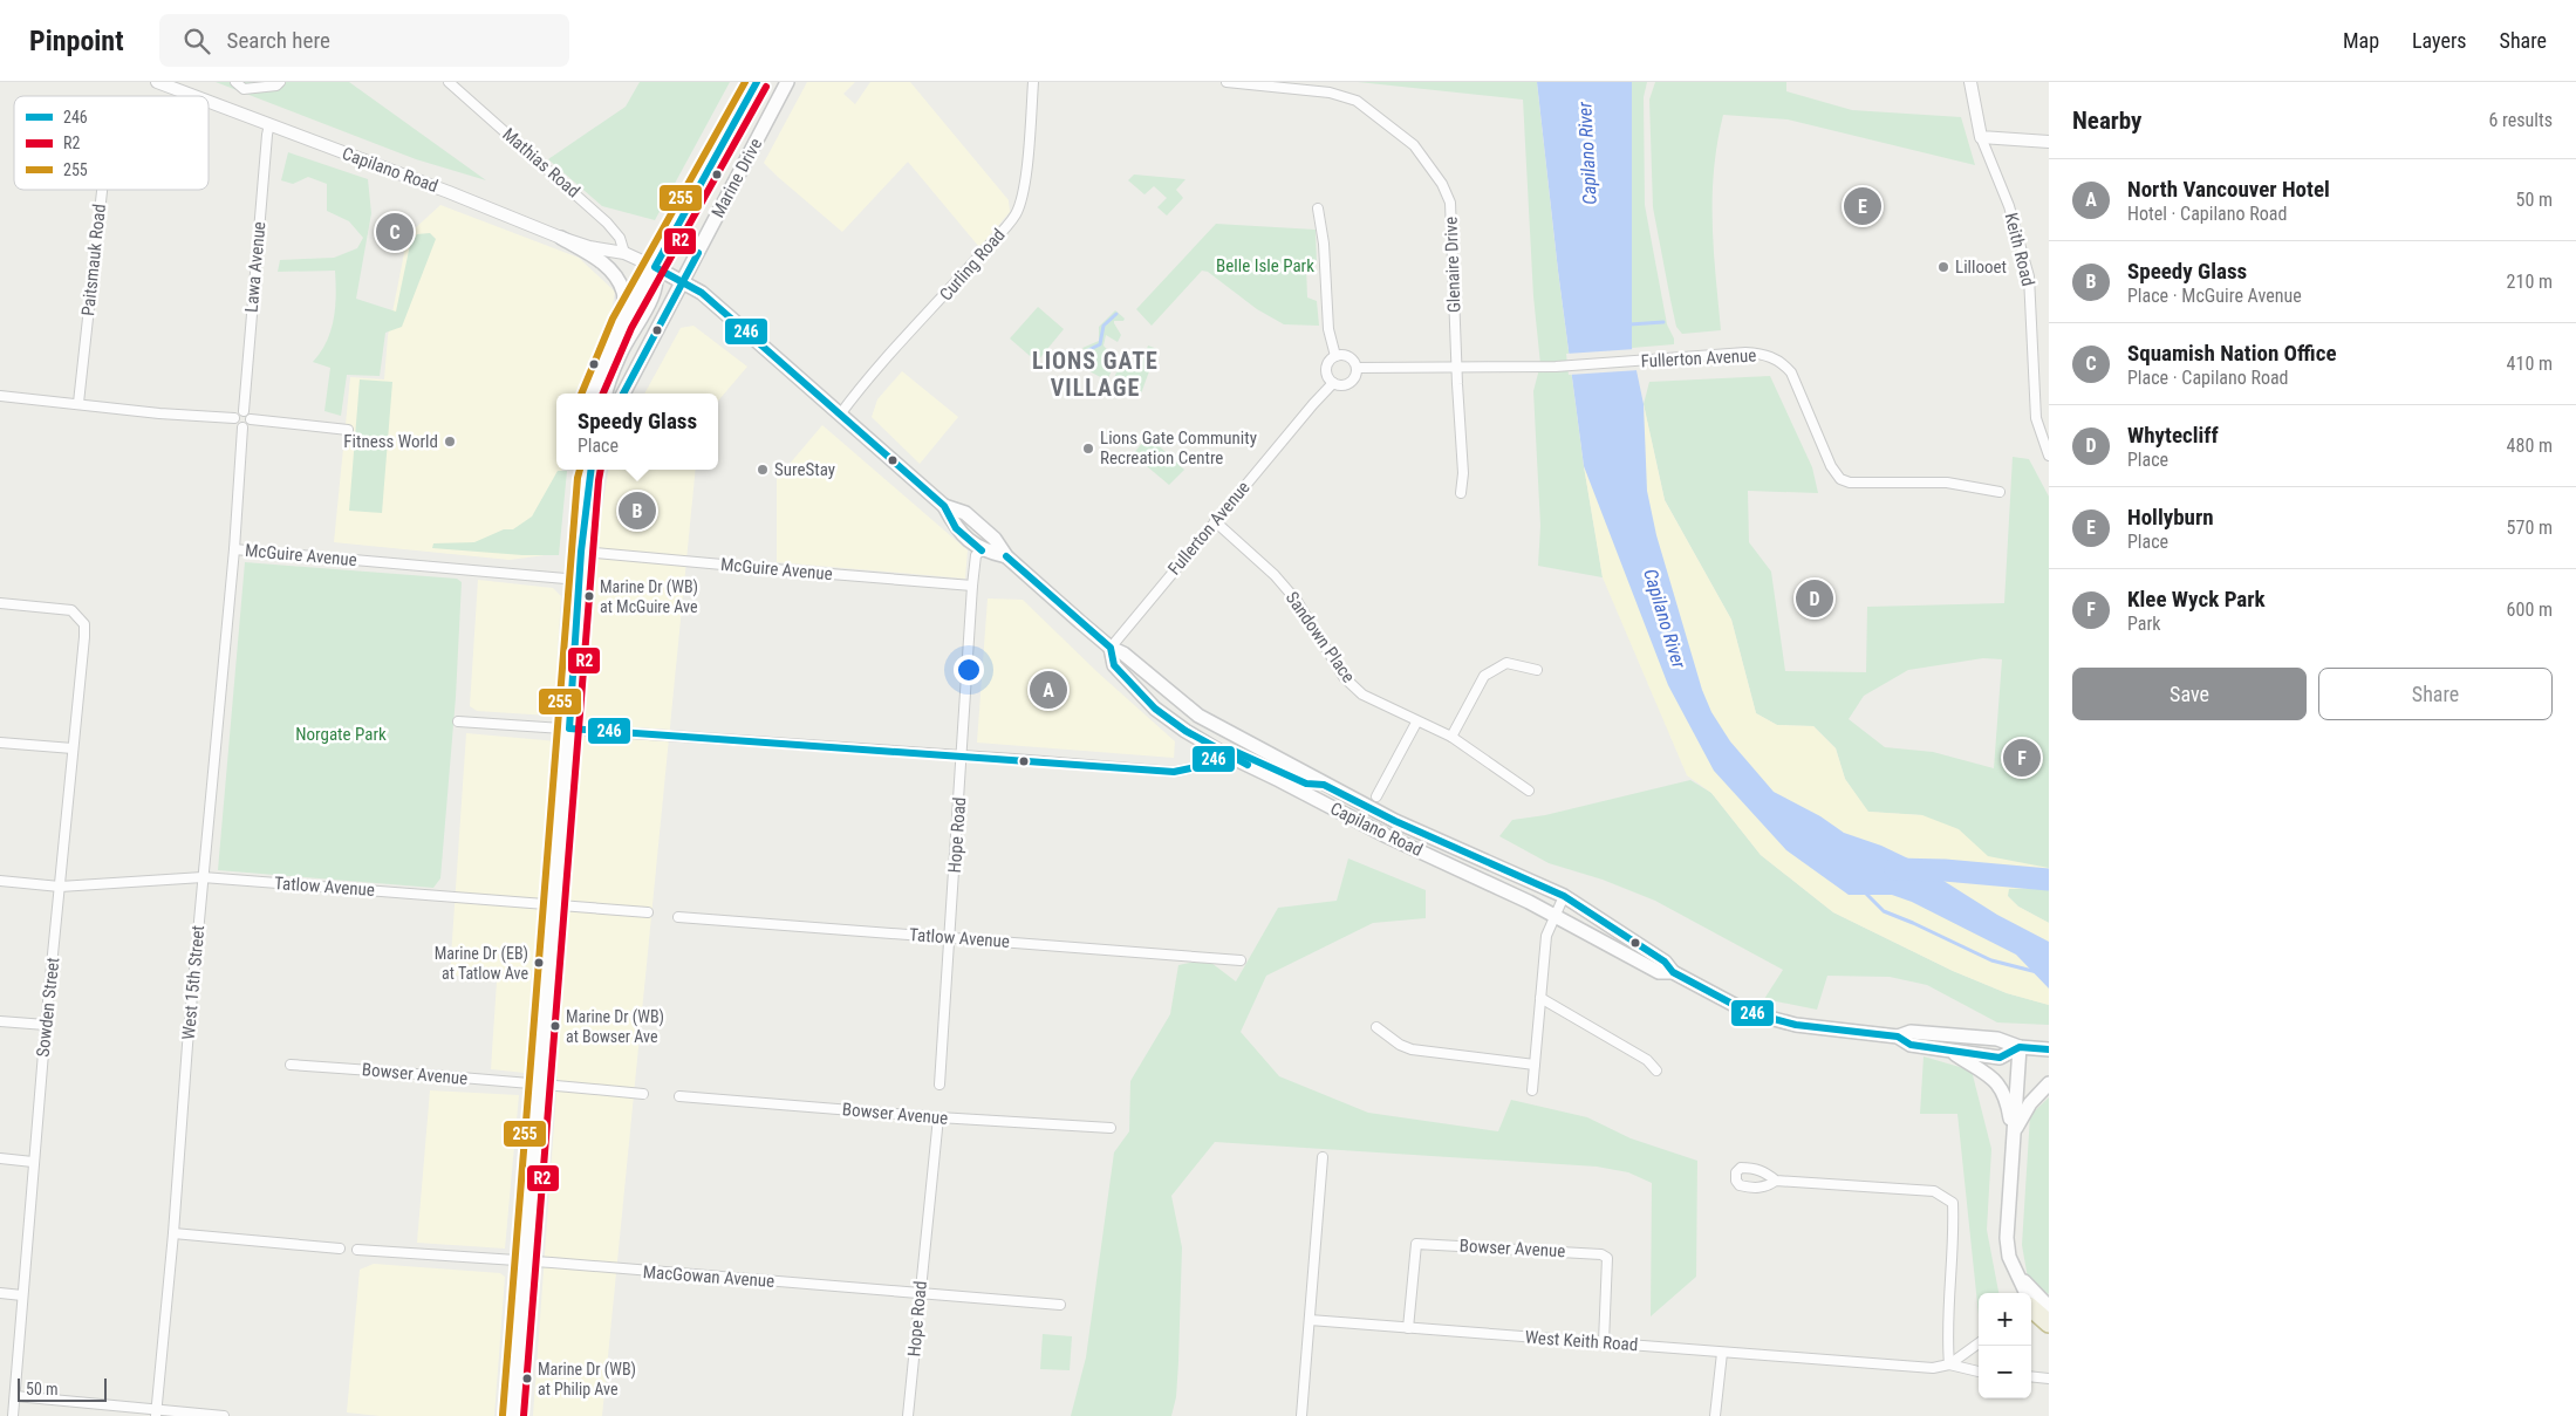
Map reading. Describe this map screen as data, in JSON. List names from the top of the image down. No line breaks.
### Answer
{"streets":{"main road":["Capilano Road","Marine Drive"],"street":["Mathias Road","Keith Road","Paitsmauk Road","Curling Road","Glenaire Drive","Lawa Avenue","Fullerton Avenue","McGuire Avenue","Sandown Place","Hope Road","Tatlow Avenue","West 15th Street","Sowden Street","Bowser Avenue","MacGowan Avenue","West Keith Road"]},"crossings":[["Mathias Road","Capilano Road"],["Capilano Road","Marine Drive"],["Capilano Road","Curling Road"],["Capilano Road","Lawa Avenue"],["Capilano Road","Fullerton Avenue"],["Capilano Road","Hope Road"],["Glenaire Drive","Fullerton Avenue"],["Fullerton Avenue","Sandown Place"],["McGuire Avenue","Hope Road"],["McGuire Avenue","West 15th Street"],["Hope Road","Tatlow Avenue"],["Hope Road","Bowser Avenue"],["Hope Road","MacGowan Avenue"],["Tatlow Avenue","West 15th Street"],["Tatlow Avenue","Sowden Street"],["Bowser Avenue","West Keith Road"]],"districts":["LIONS GATE VILLAGE"],"water":["Capilano River"],"parks":["Belle Isle Park","Norgate Park"],"places":["Lillooet","Fitness World","Lions Gate Community Recreation Centre","SureStay","Marine Dr (WB) at McGuire Ave","Marine Dr (EB) at Tatlow Ave","Marine Dr (WB) at Bowser Ave","Marine Dr (WB) at Philip Ave"],"lines":["transit line 246","transit line 255","transit line R2"],"legend":["246","R2","255"],"scale_bar":"50 m","page":{"header":"Pinpoint","search":"Search here","nav":["Map","Layers","Share"],"heading":["Nearby","6 results"],"list":[{"mark":"A","name":"North Vancouver Hotel","note":"Hotel · Capilano Road","value":"50 m"},{"mark":"B","name":"Speedy Glass","note":"Place · McGuire Avenue","value":"210 m"},{"mark":"C","name":"Squamish Nation Office","note":"Place · Capilano Road","value":"410 m"},{"mark":"D","name":"Whytecliff","note":"Place","value":"480 m"},{"mark":"E","name":"Hollyburn","note":"Place","value":"570 m"},{"mark":"F","name":"Klee Wyck Park","note":"Park","value":"600 m"}],"pins":["E","C","B","D","A","F"],"popup":["Speedy Glass","Place"],"buttons":["Save","Share"],"map_buttons":["+","−"],"scale":"50 m"}}
